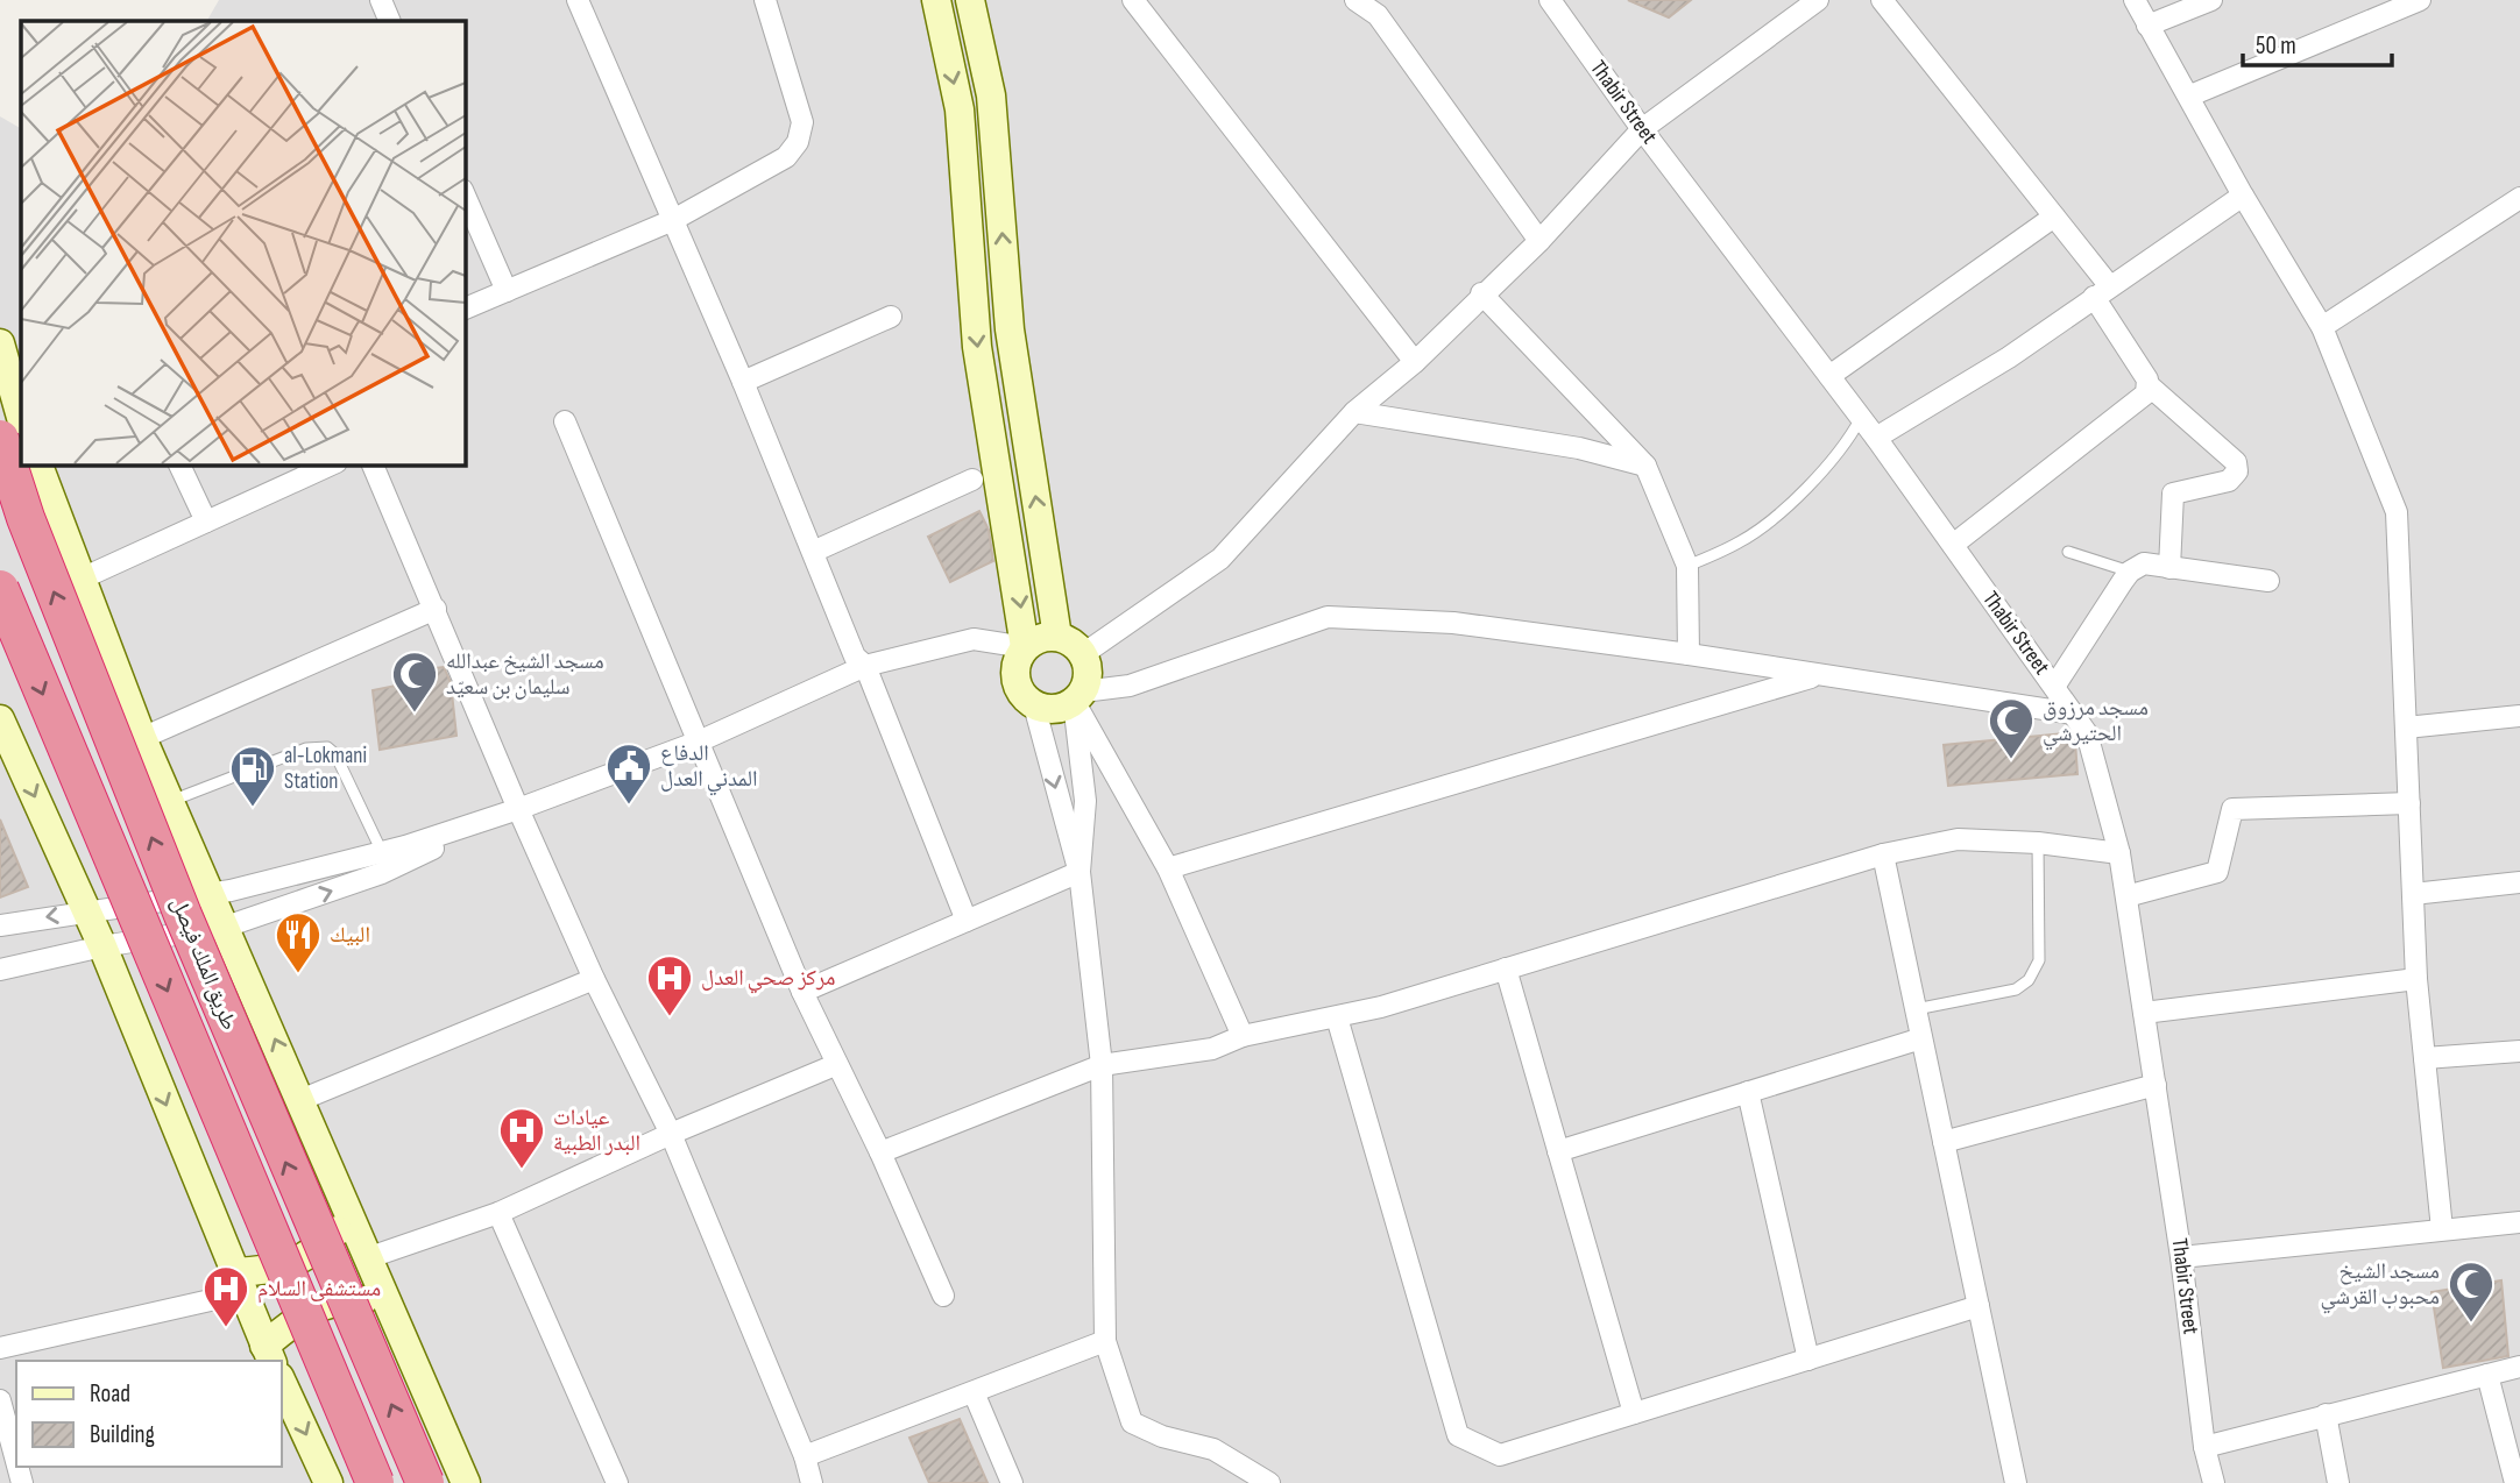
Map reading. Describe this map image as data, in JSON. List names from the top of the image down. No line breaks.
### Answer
{"streets":{"highway":["طريق الملك فيصل"],"street":["Thabir Street"]},"places":{"mosque":["مسجد الشيخ عبدالله سليمان بن سعيّد","مسجد مرزوق الحتيرشي","مسجد الشيخ محبوب القرشي"],"public building":["الدفاع المدني العدل"],"fuel station":["al-Lokmani Station"],"restaurant":["البيك"],"hospital":["مركز صحي العدل","عيادات البدر الطبية","مستشفى السلام"]},"legend":["Road","Building"],"scale_bar":"50 m"}
